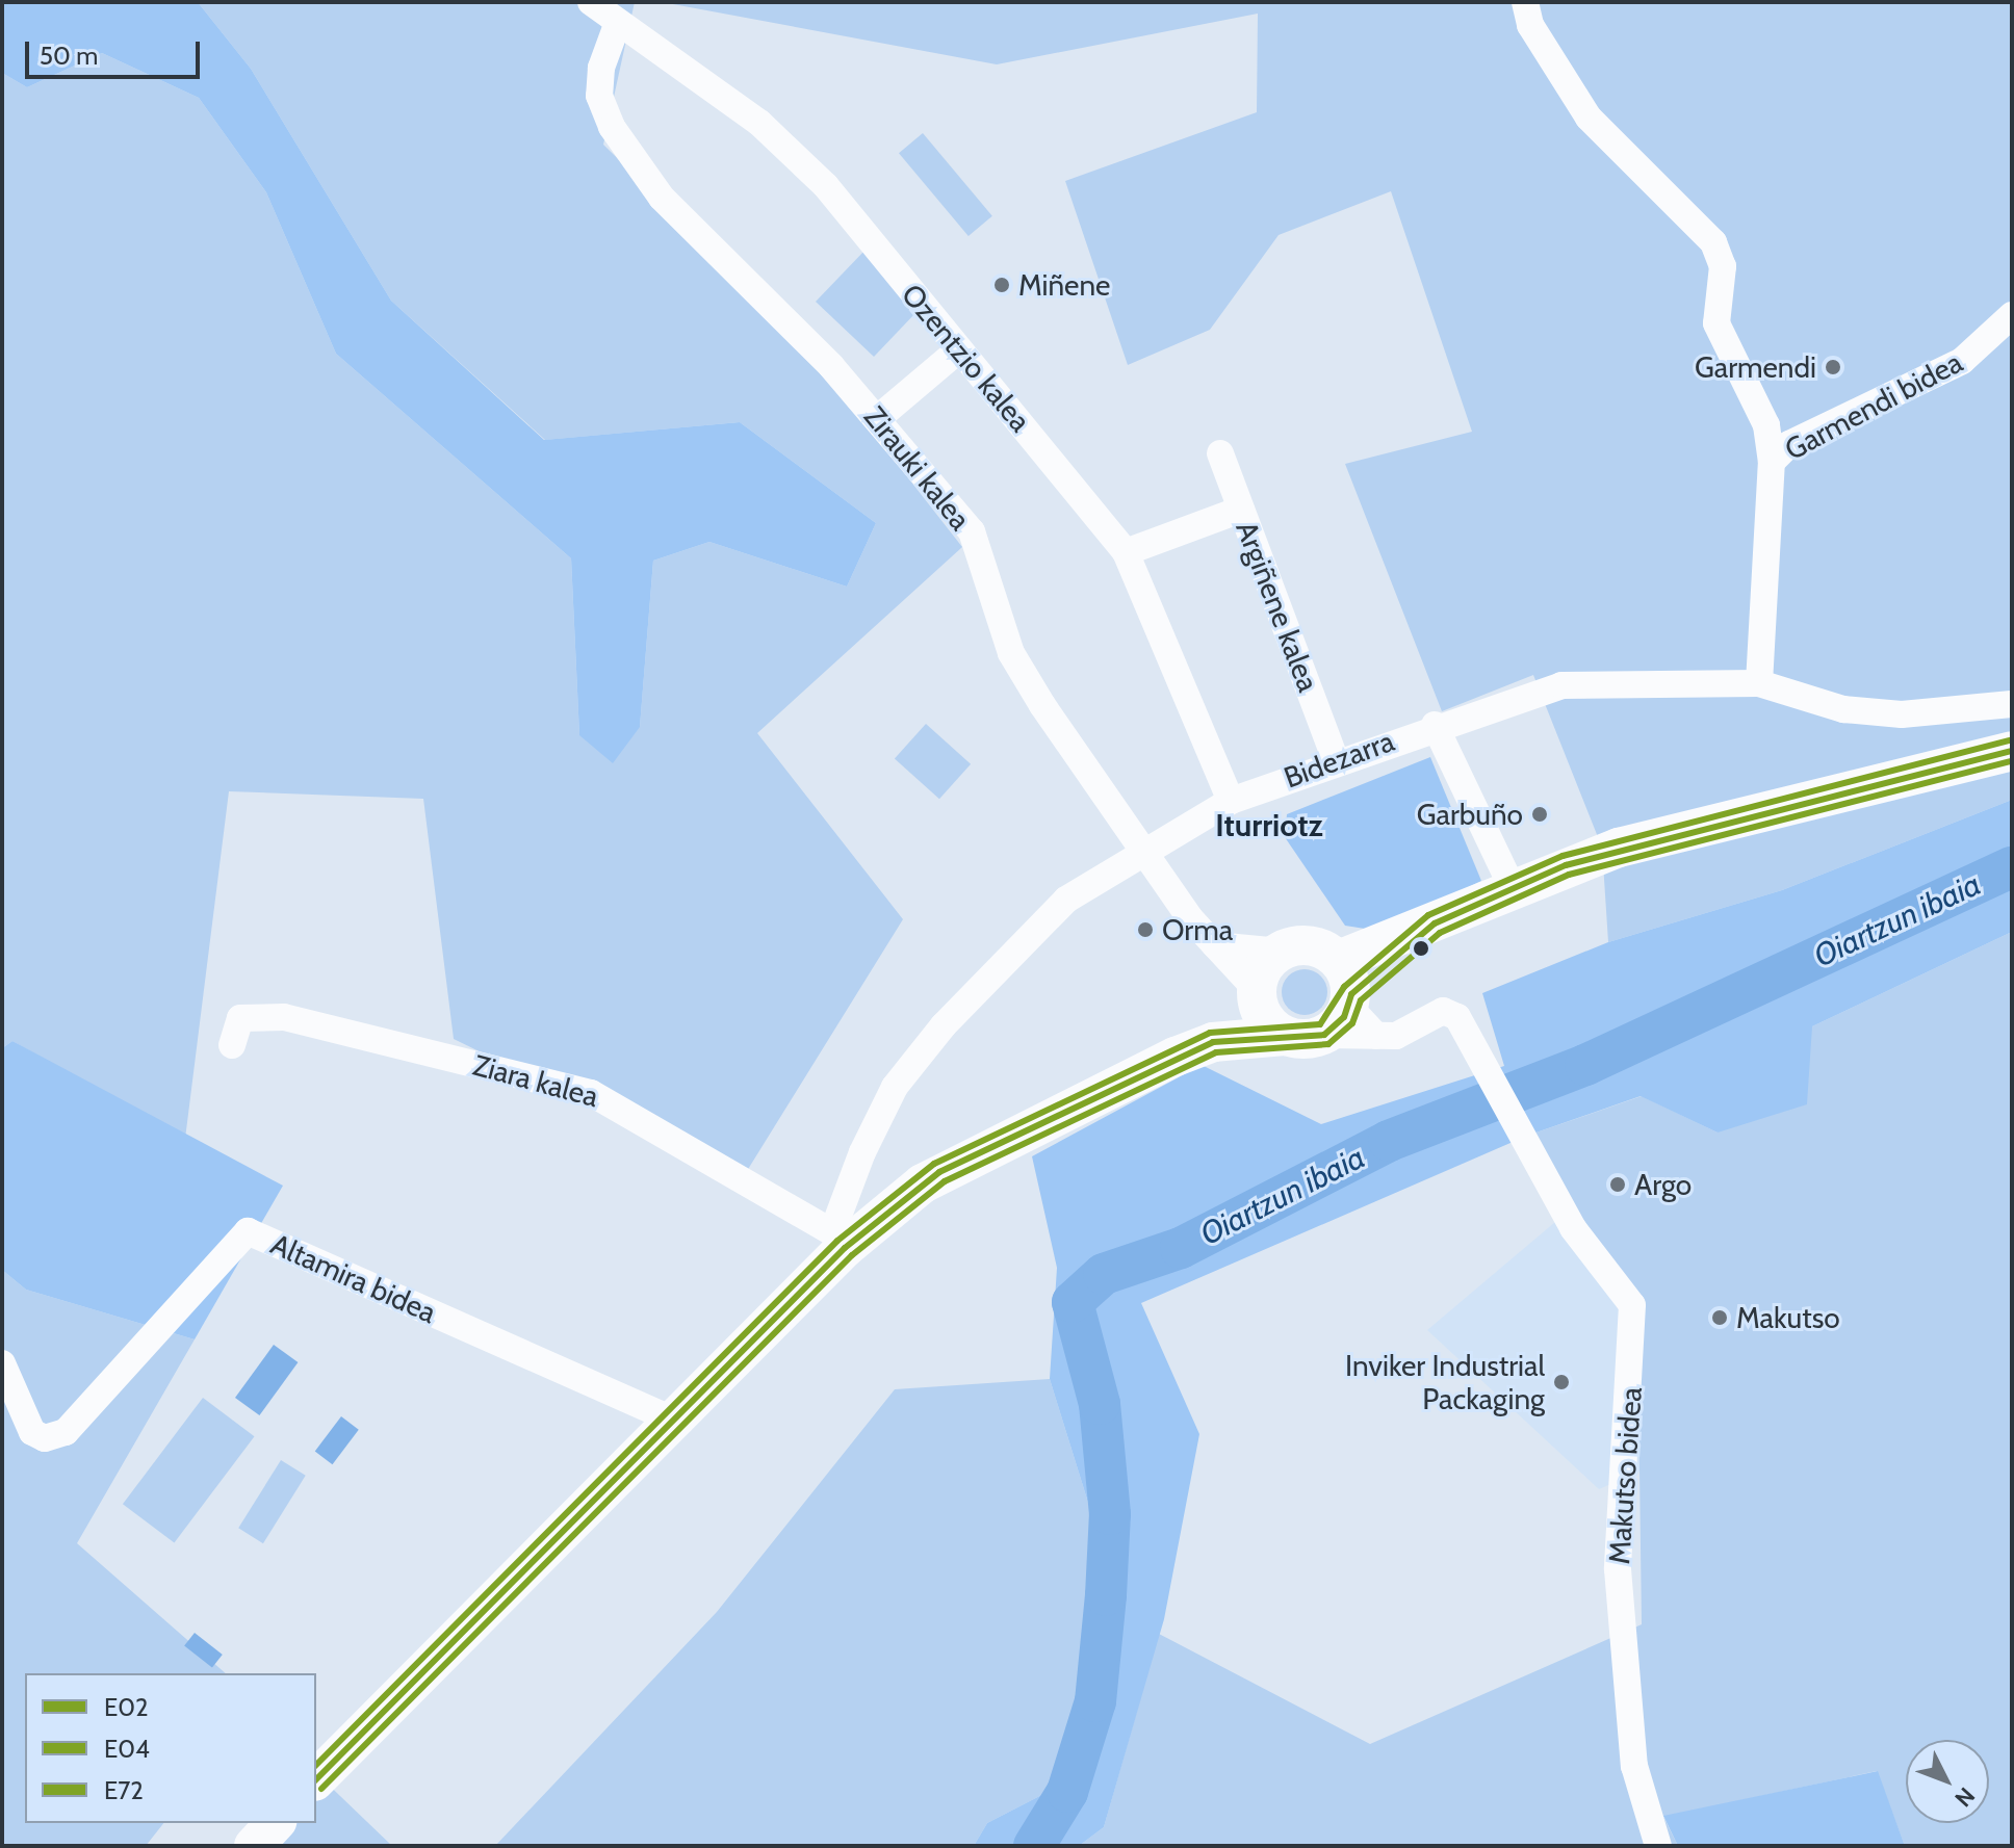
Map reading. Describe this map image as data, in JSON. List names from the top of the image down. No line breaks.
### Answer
{"streets":{"street":["Ozentzio kalea","Garmendi bidea","Zirauki kalea","Argiñene kalea","Bidezarra","Ziara kalea","Altamira bidea","Makutso bidea"]},"crossings":[["Ozentzio kalea","Zirauki kalea"],["Ozentzio kalea","Bidezarra"],["Garmendi bidea","Bidezarra"],["Zirauki kalea","Bidezarra"],["Argiñene kalea","Bidezarra"],["Bidezarra","Ziara kalea"]],"districts":["Iturriotz"],"water":["Oiartzun ibaia"],"places":["Miñene","Garmendi","Garbuño","Orma","Argo","Makutso","Inviker Industrial Packaging"],"lines":["transit line E72","transit line E02","transit line E04"],"legend":["E02","E04","E72"],"scale_bar":"50 m","north":"bottom right"}
